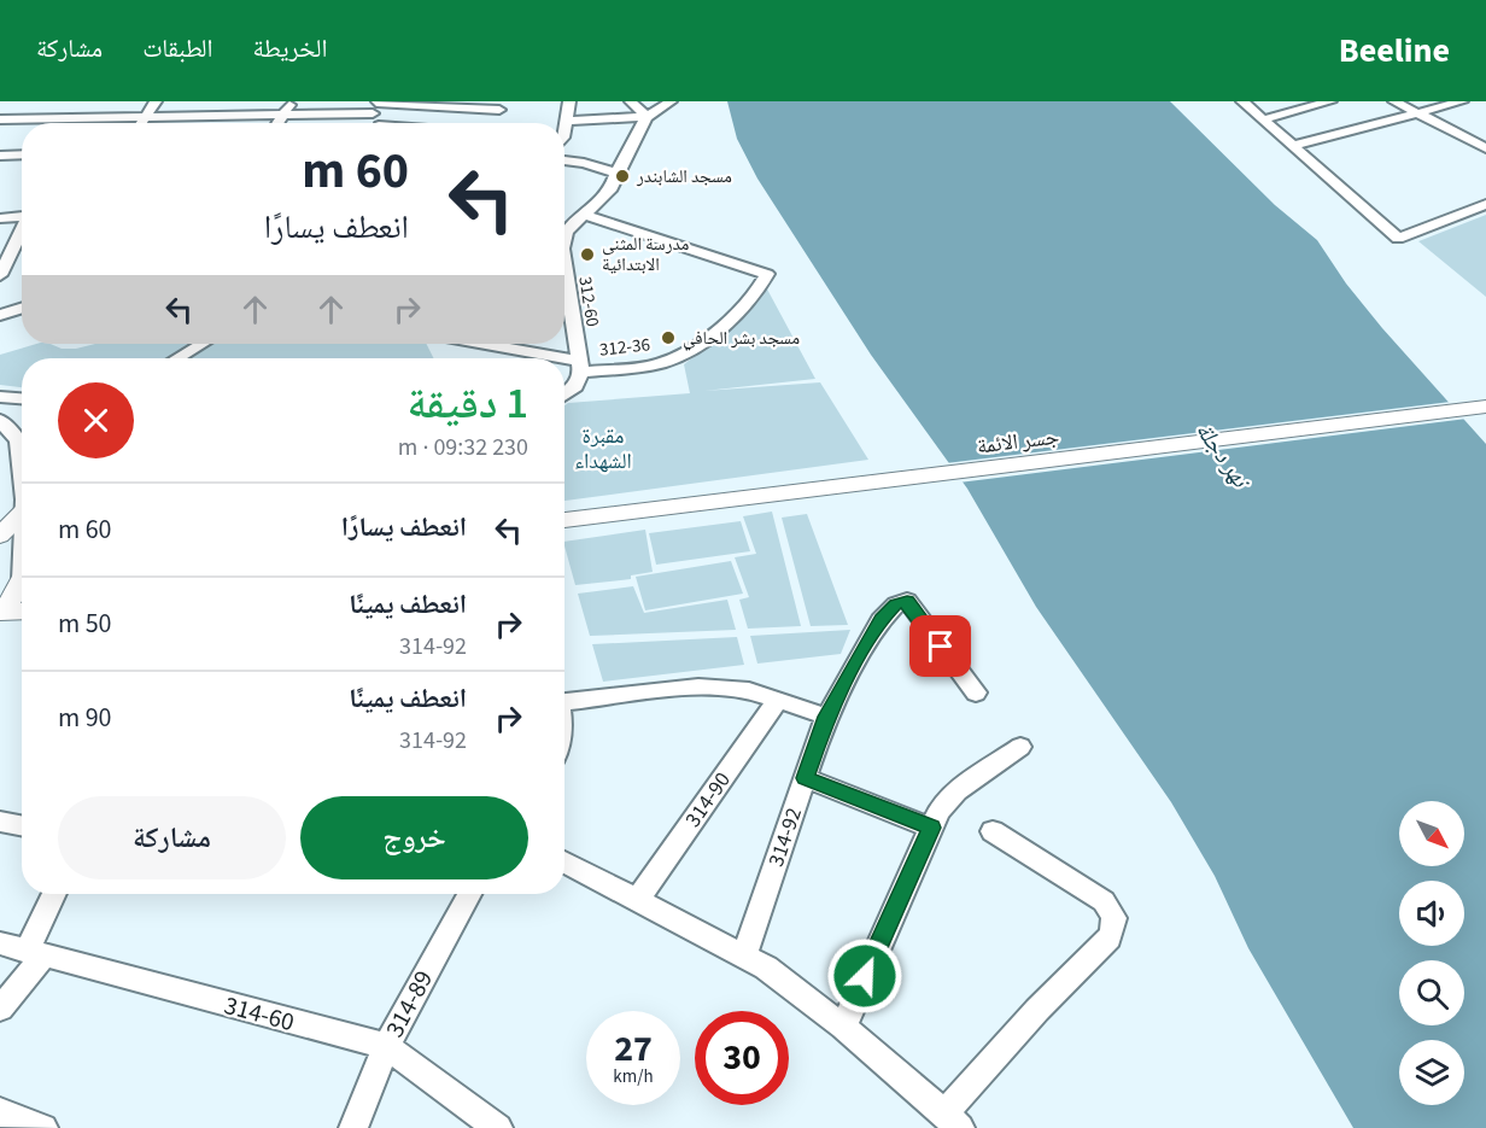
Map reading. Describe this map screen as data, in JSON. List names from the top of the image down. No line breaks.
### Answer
{"streets":{"main road":["جسر الائمة"],"street":["312-60","312-36","314-90","314-92","314-89","314-60"]},"crossings":[["312-60","312-36"],["314-89","314-60"]],"water":["نهر دجلة"],"parks":["مقبرة الشهداء"],"places":["مسجد الشابندر","مدرسة المثنى الابتدائية","مسجد بشر الحافي"],"north":"bottom right","page":{"header":"Beeline","nav":["الخريطة","الطبقات","مشاركة"],"turn":["60 m","انعطف يسارًا"],"heading":["1 دقيقة","230 m · 09:32"],"list":[{"name":"انعطف يسارًا","value":"60 m"},{"name":"انعطف يمينًا","note":"314-92","value":"50 m"},{"name":"انعطف يمينًا","note":"314-92","value":"90 m"}],"buttons":["خروج","مشاركة"],"speed":"27 km/h","limit":"30"}}
